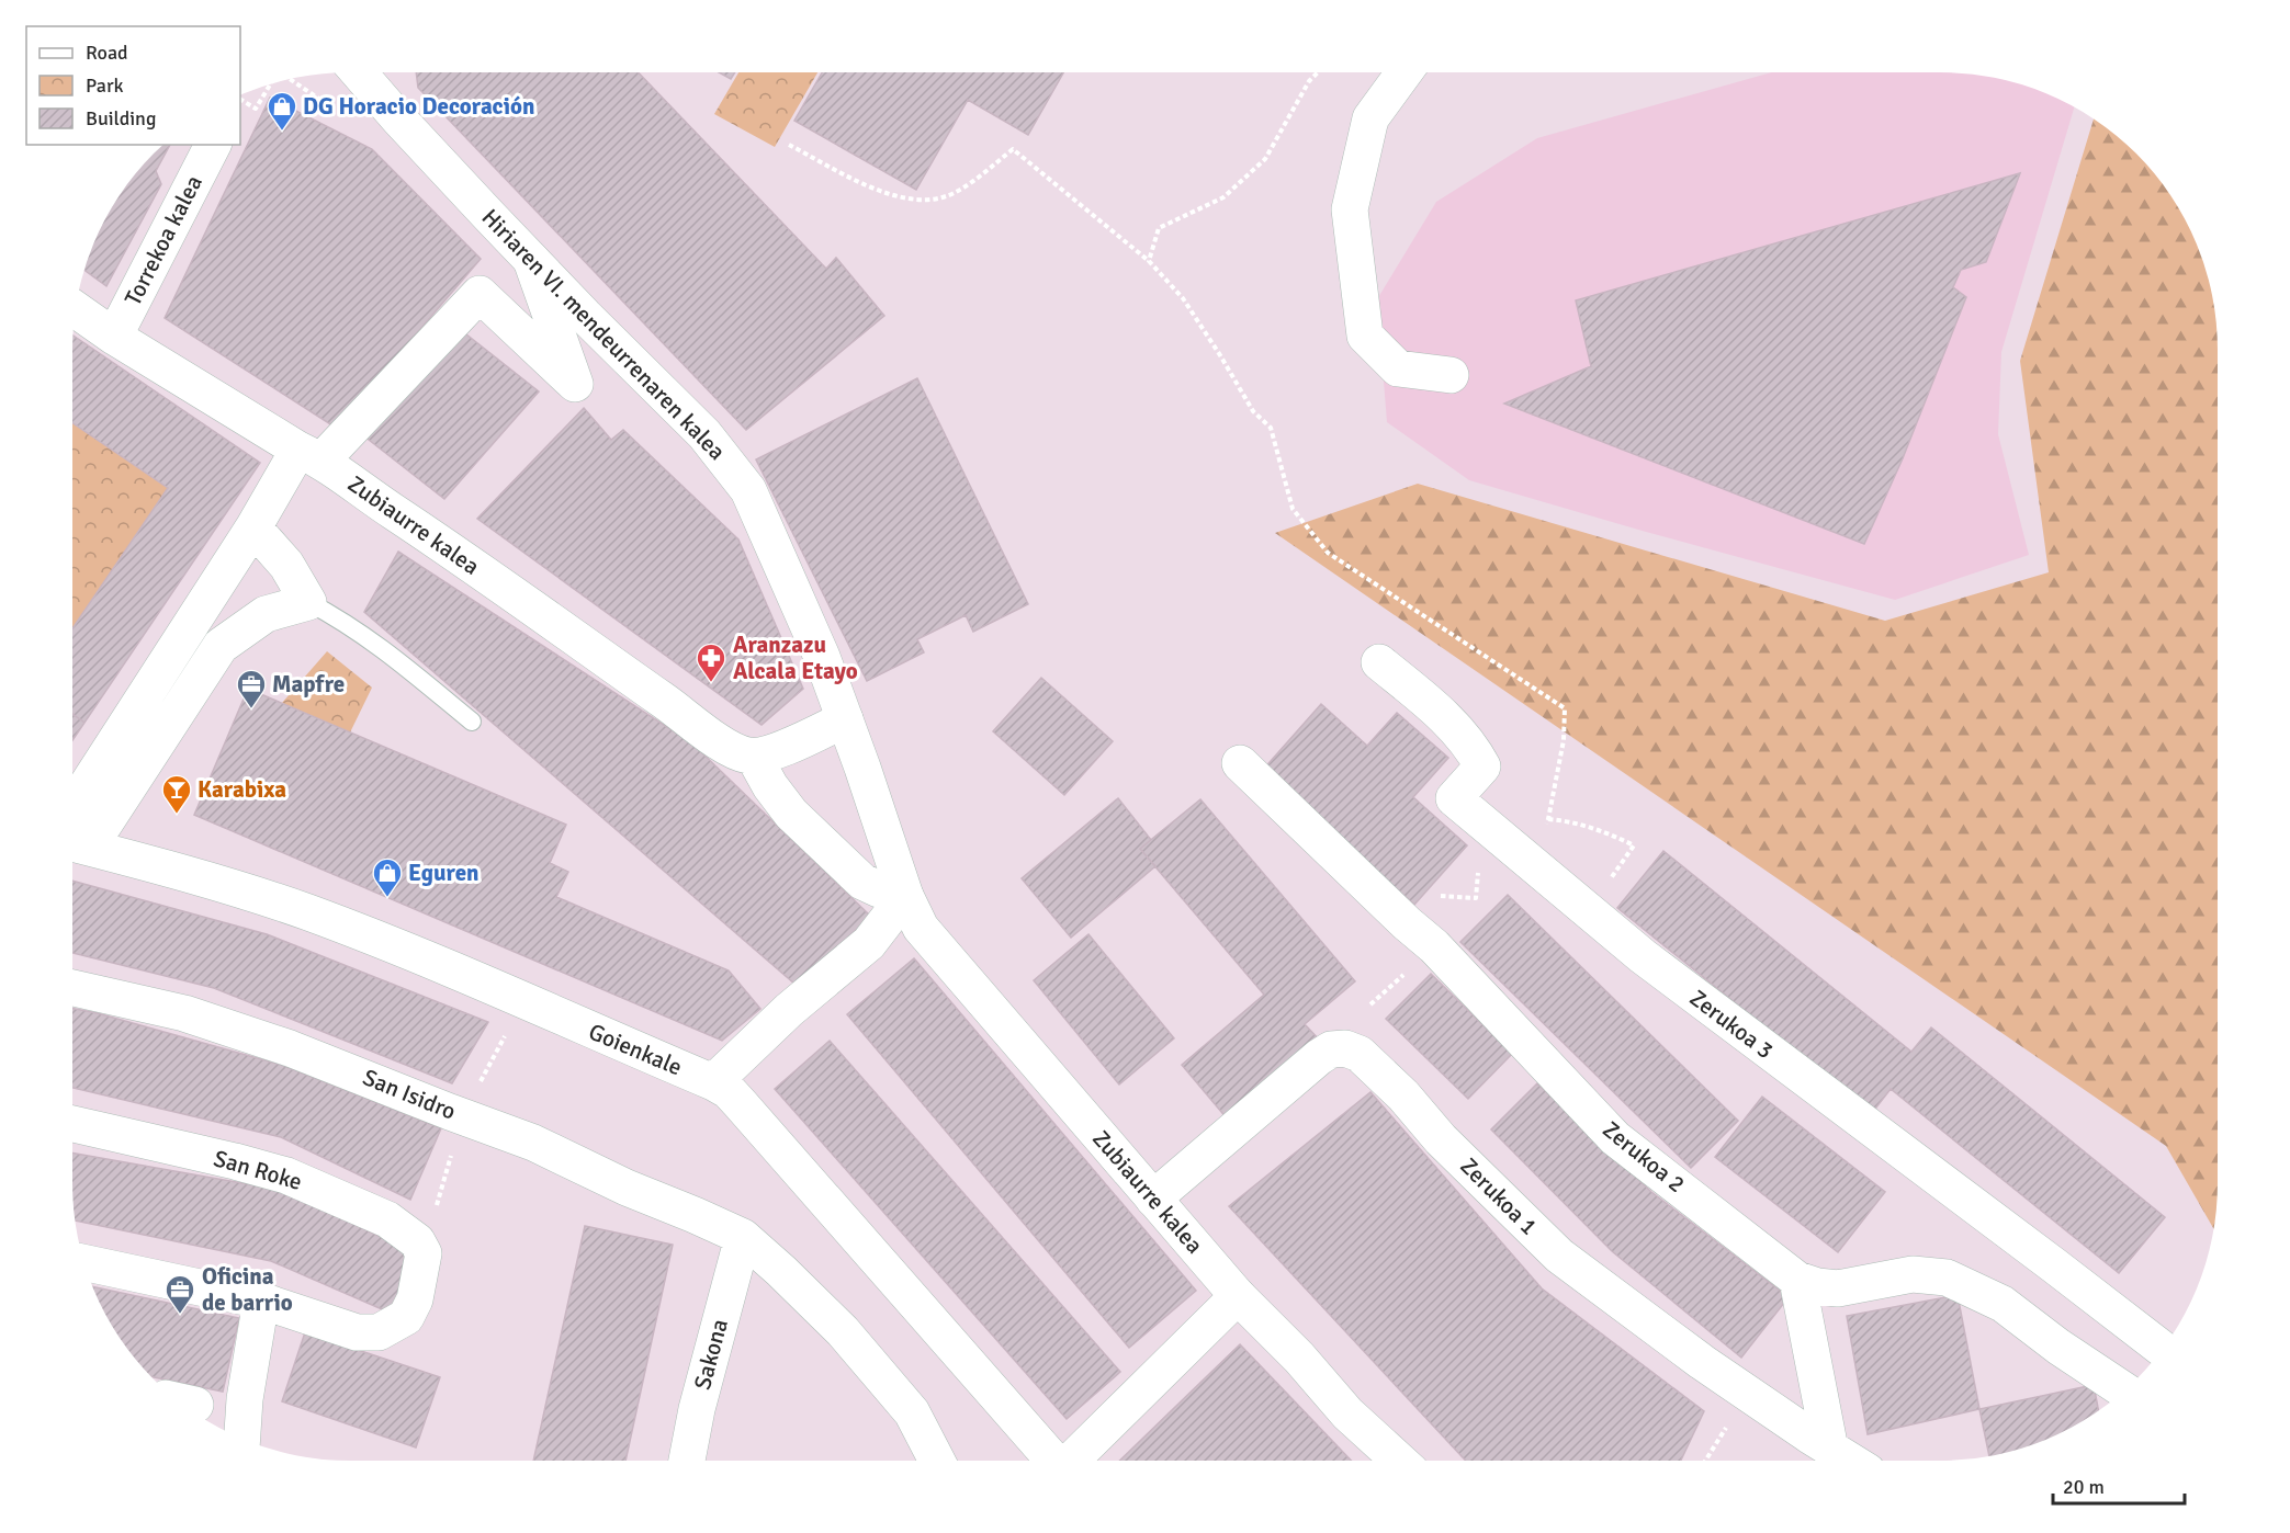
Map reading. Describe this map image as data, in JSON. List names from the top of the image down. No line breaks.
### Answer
{"streets":{"street":["Torrekoa kalea","Hiriaren VI. mendeurrenaren kalea","Zubiaurre kalea","Zerukoa 3","Goienkale","San Isidro","Zerukoa 2","San Roke","Zerukoa 1","Sakona"]},"crossings":[["Torrekoa kalea","Zubiaurre kalea"],["Hiriaren VI. mendeurrenaren kalea","Zubiaurre kalea"],["Zubiaurre kalea","Zerukoa 1"],["San Isidro","Sakona"]],"places":{"shop":["DG Horacio Decoración","Eguren"],"pharmacy":["Aranzazu Alcala Etayo"],"office":["Mapfre","Oficina de barrio"],"bar":["Karabixa"]},"legend":["Road","Park","Building"],"scale_bar":"20 m"}
